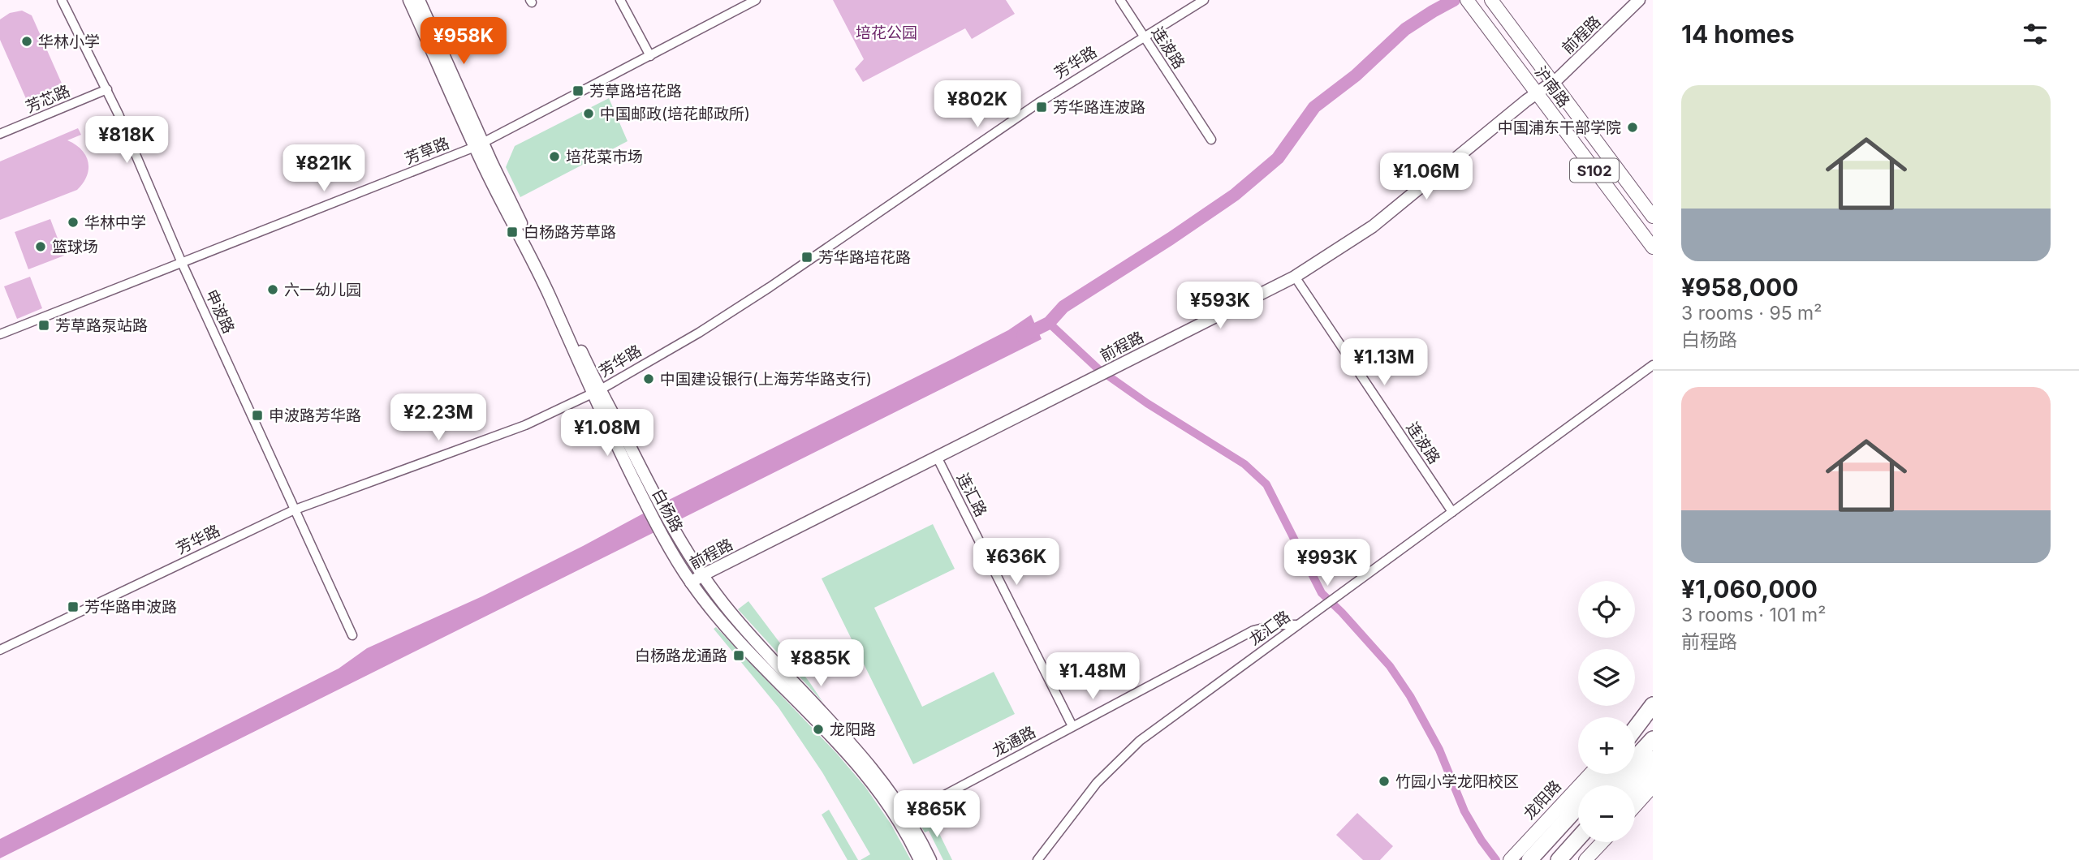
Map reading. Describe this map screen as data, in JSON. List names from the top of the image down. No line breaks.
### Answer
{"streets":{"main road":["前程路","沪南路","S102","白杨路","龙阳路"],"street":["连波路","芳华路","芳芯路","芳草路","申波路","连汇路","龙汇路","龙通路"]},"crossings":[["前程路","连波路"],["前程路","沪南路"],["前程路","连汇路"],["前程路","白杨路"],["连波路","芳华路"],["连波路","龙汇路"],["芳华路","申波路"],["芳华路","白杨路"],["芳芯路","申波路"],["芳草路","申波路"],["芳草路","白杨路"],["连汇路","龙通路"],["白杨路","龙通路"],["龙汇路","龙通路"]],"parks":["培花公园"],"places":{"other":["华林小学","中国邮政(培花邮政所)","中国浦东干部学院","培花菜市场","华林中学","篮球场","六一幼儿园","中国建设银行(上海芳华路支行)","龙阳路","竹园小学龙阳校区"],"transit":["芳草路培花路","芳华路连波路","白杨路芳草路","芳华路培花路","芳草路泵站路","申波路芳华路","芳华路申波路","白杨路龙通路"]},"page":{"heading":"14 homes","price":["¥958K","¥802K","¥818K","¥821K","¥1.06M","¥593K","¥1.13M","¥2.23M","¥1.08M","¥636K","¥993K","¥885K","¥1.48M","¥865K"],"list":[{"name":"¥958,000","note":"3 rooms · 95 m² · 白杨路"},{"name":"¥1,060,000","note":"3 rooms · 101 m² · 前程路"}],"map_buttons":["+","−"]}}
